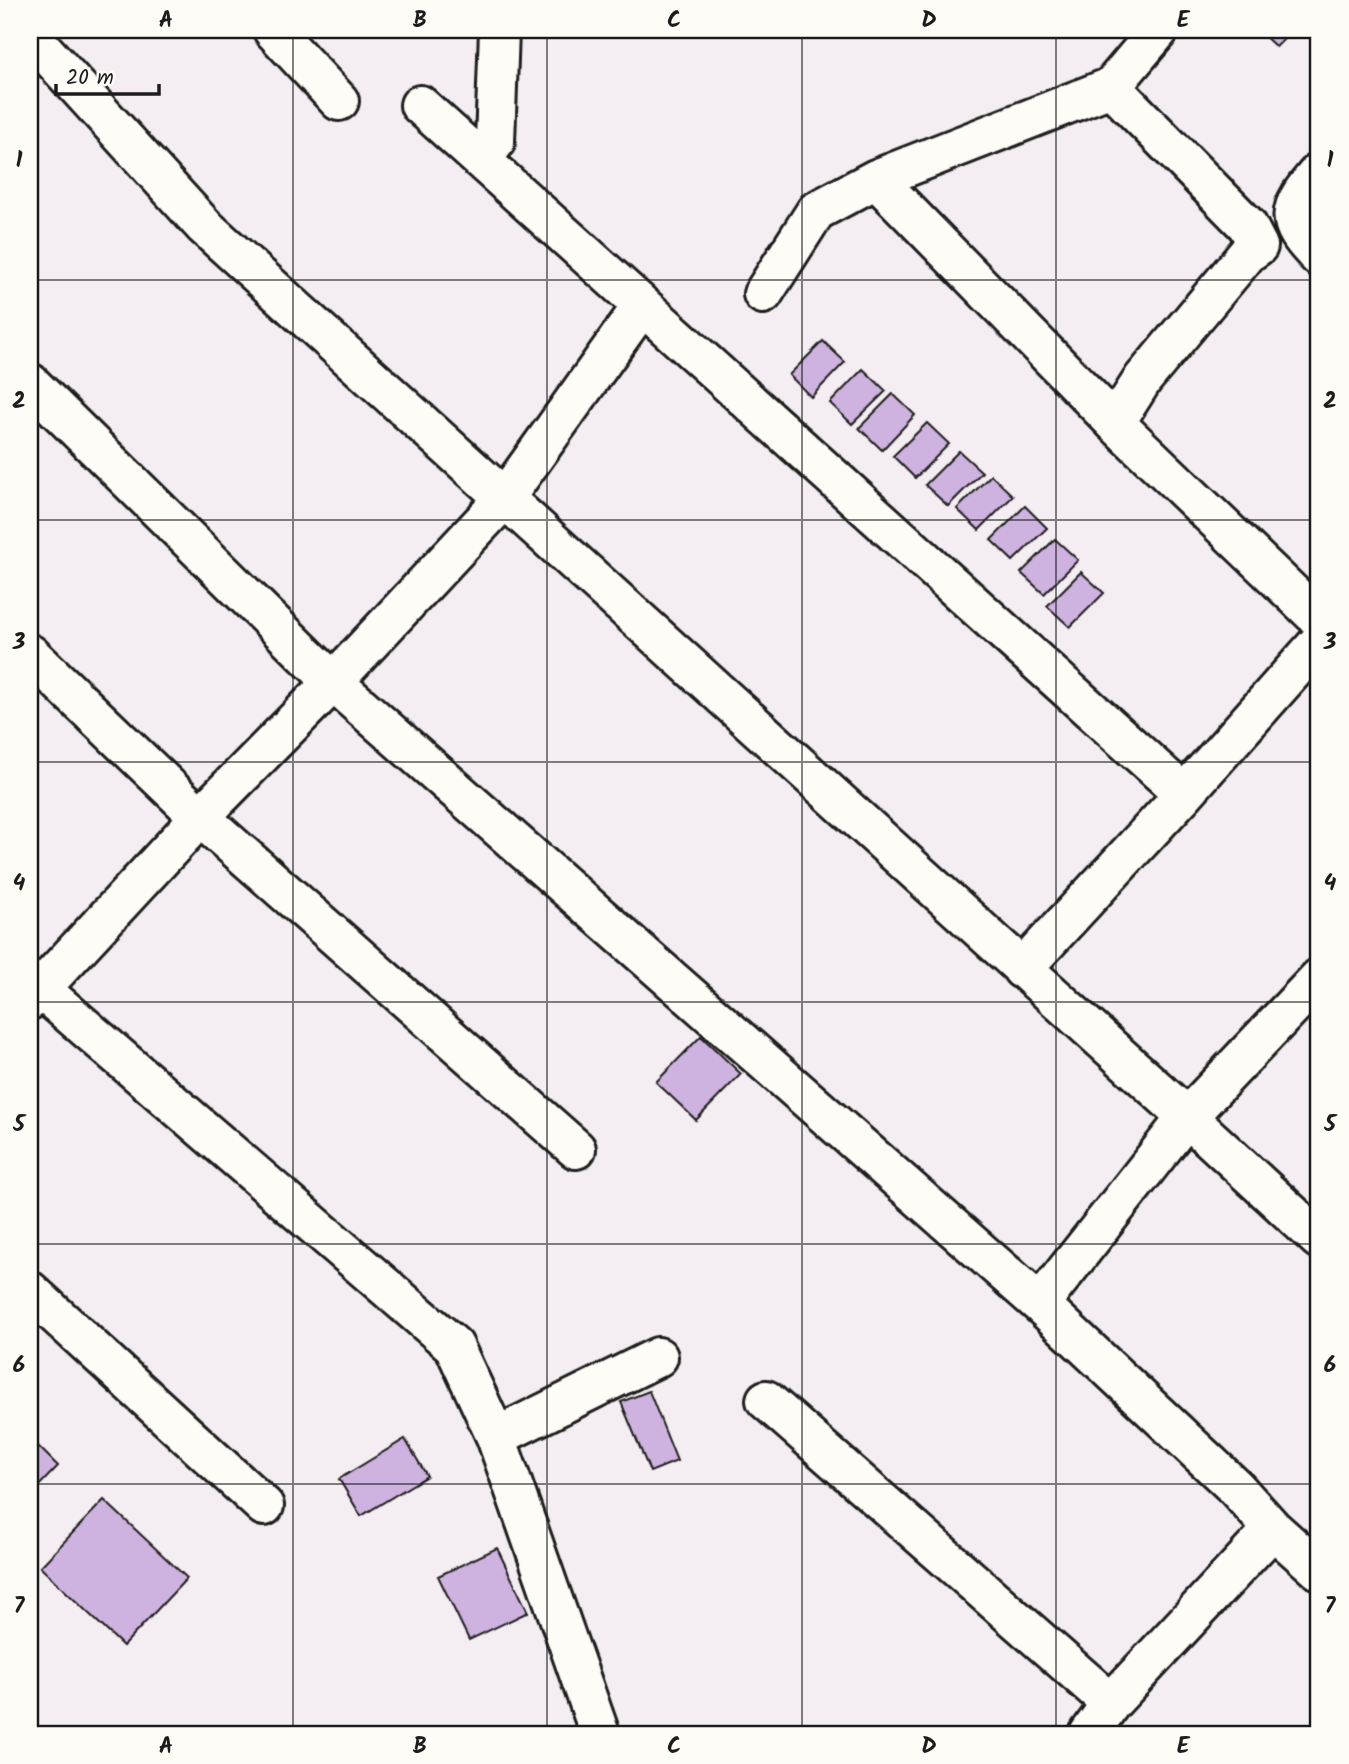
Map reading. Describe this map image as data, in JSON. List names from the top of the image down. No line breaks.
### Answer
{"scale_bar":"20 m","grid":{"columns":["A","B","C","D","E"],"rows":["1","2","3","4","5","6","7"]}}
